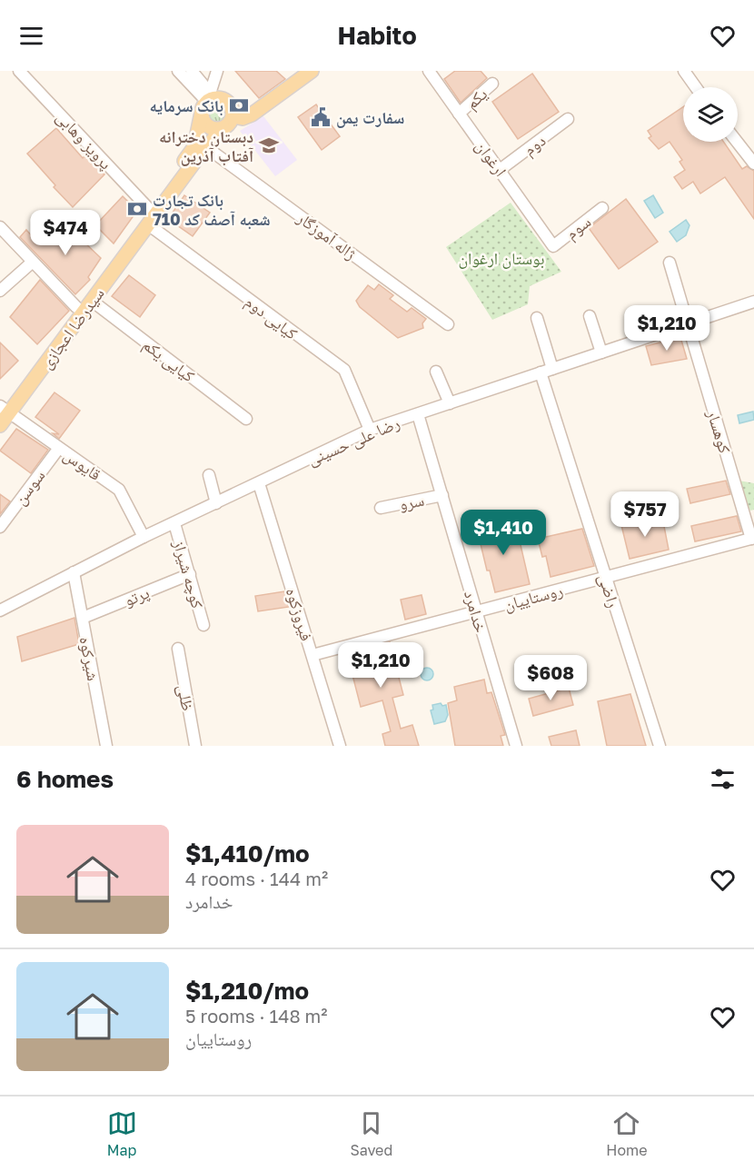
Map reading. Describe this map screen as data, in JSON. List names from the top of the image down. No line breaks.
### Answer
{"streets":{"main road":["سیدرضا اعجازی"],"street":["یکم","پرویز وهابی","دوم","ارغوان","سوم","ژاله آموزگار","کیایی دوم","کیایی یکم","کوهسار","رضا علی حسینی","قایوس","سوسن","سرو","کوچه شیراز","راضی","پرتو","روستاییان","خدامرد","فیروزکوه","شیرکوه","ظلی"]},"crossings":[["یکم","ارغوان"],["پرویز وهابی","سیدرضا اعجازی"],["دوم","ارغوان"],["ارغوان","سوم"],["ژاله آموزگار","سیدرضا اعجازی"],["کیایی دوم","سیدرضا اعجازی"],["کیایی دوم","رضا علی حسینی"],["سیدرضا اعجازی","کیایی یکم"],["سیدرضا اعجازی","قایوس"],["کوهسار","رضا علی حسینی"],["کوهسار","روستاییان"],["رضا علی حسینی","قایوس"],["رضا علی حسینی","کوچه شیراز"],["رضا علی حسینی","راضی"],["رضا علی حسینی","خدامرد"],["رضا علی حسینی","فیروزکوه"],["رضا علی حسینی","شیرکوه"],["قایوس","سوسن"],["سرو","خدامرد"],["کوچه شیراز","پرتو"],["راضی","روستاییان"],["پرتو","شیرکوه"],["روستاییان","خدامرد"],["روستاییان","فیروزکوه"]],"parks":["بوستان ارغوان"],"places":{"bank":["بانک سرمایه","بانک تجارت شعبه آصف کد 710"],"public building":["سفارت یمن"],"school or university":["دبستان دخترانه آفتاب آذرین"]},"page":{"header":"Habito","price":["$474","$1,210","$757","$1,410","$1,210","$608"],"heading":"6 homes","list":[{"name":"$1,410/mo","note":"4 rooms · 144 m² · خدامرد"},{"name":"$1,210/mo","note":"5 rooms · 148 m² · روستاییان"}],"tabs":["Map","Saved","Home"]}}
